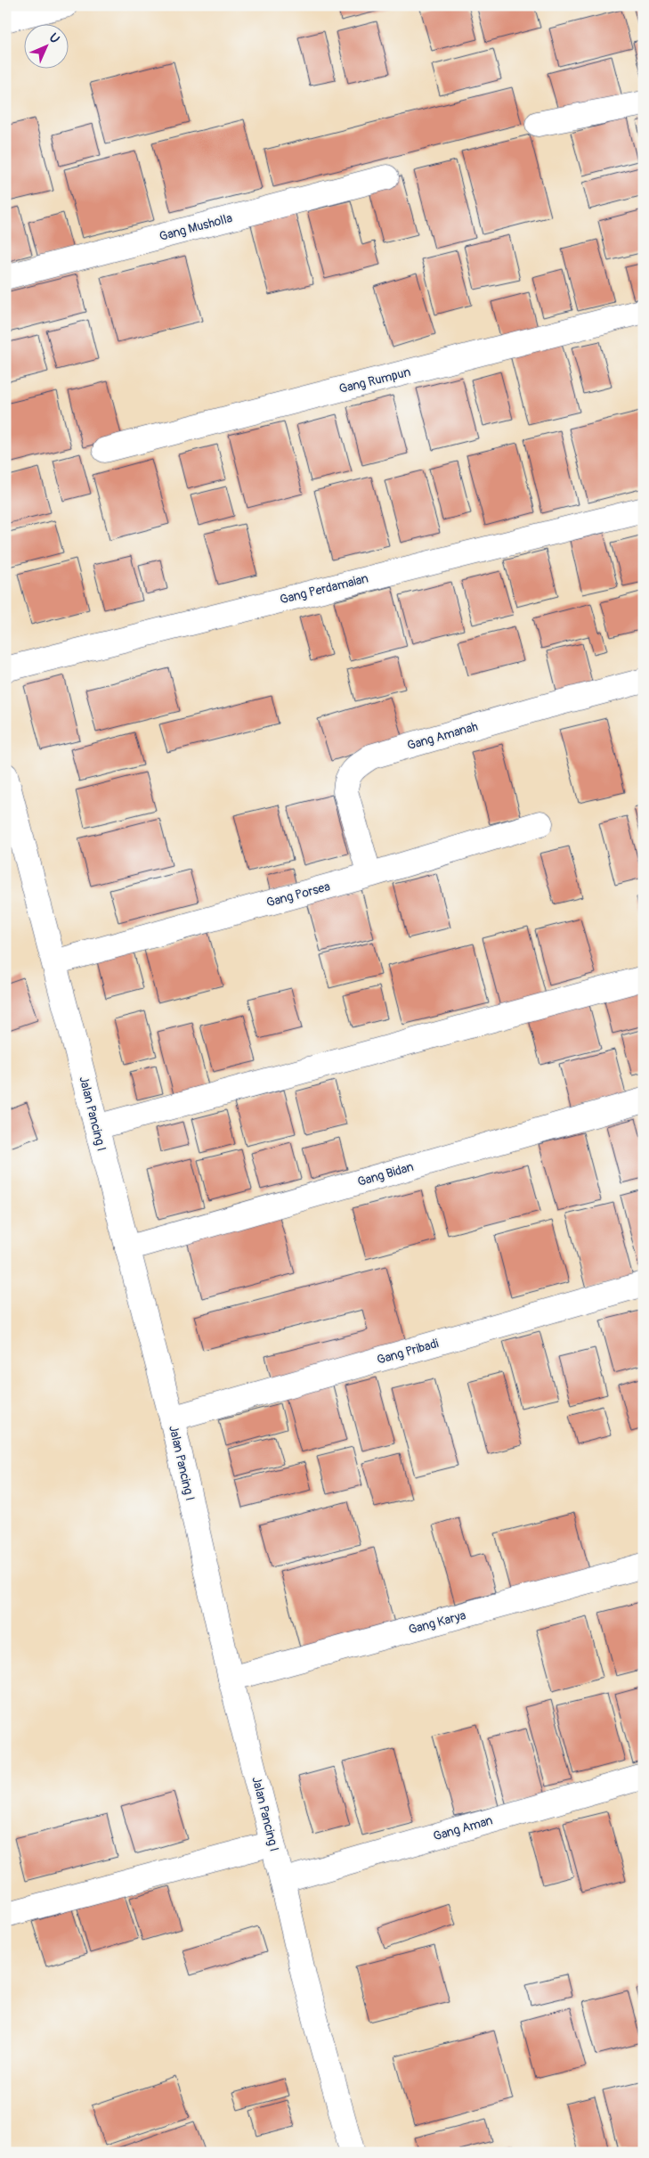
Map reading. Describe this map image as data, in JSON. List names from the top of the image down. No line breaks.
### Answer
{"streets":{"street":["Gang Musholla","Gang Rumpun","Gang Perdamaian","Gang Amanah","Gang Porsea","Jalan Pancing I","Gang Bidan","Gang Pribadi","Gang Karya","Gang Aman"]},"crossings":[["Gang Amanah","Gang Porsea"],["Gang Porsea","Jalan Pancing I"],["Jalan Pancing I","Gang Bidan"],["Jalan Pancing I","Gang Pribadi"],["Jalan Pancing I","Gang Karya"],["Jalan Pancing I","Gang Aman"]],"north":"top right"}
